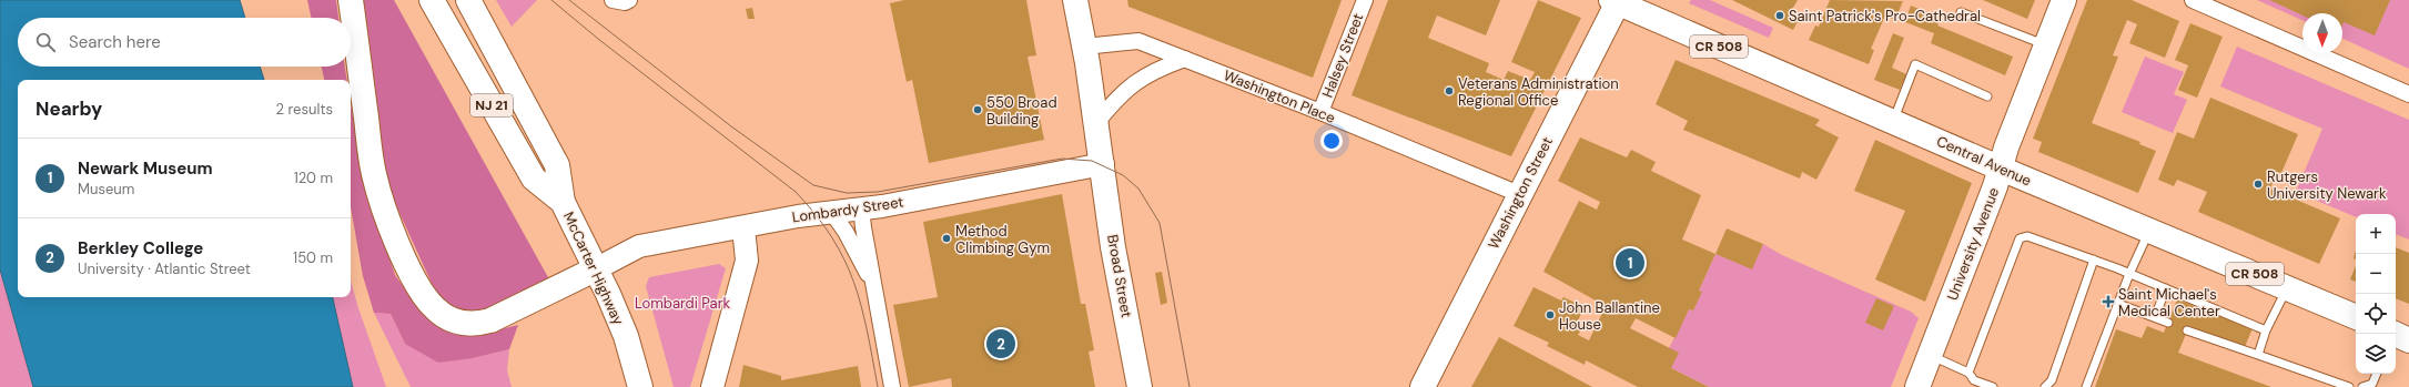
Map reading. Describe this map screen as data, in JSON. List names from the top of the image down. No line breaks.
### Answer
{"streets":{"main road":["CR 508","NJ 21","Central Avenue","Washington Street","University Avenue","McCarter Highway","Broad Street"],"street":["Halsey Street","Washington Place","Lombardy Street"]},"crossings":[["Halsey Street","Washington Place"],["Washington Place","Washington Street"],["Washington Place","Broad Street"],["Central Avenue","Washington Street"],["Central Avenue","University Avenue"],["Lombardy Street","McCarter Highway"],["Lombardy Street","Broad Street"]],"parks":["Lombardi Park"],"places":{"other":["Saint Patrick's Pro-Cathedral","Veterans Administration Regional Office","550 Broad Building","Rutgers University Newark","Method Climbing Gym","John Ballantine House"],"health":["Saint Michael's Medical Center"]},"north":"bottom","page":{"search":"Search here","heading":["Nearby","2 results"],"list":[{"mark":"1","name":"Newark Museum","note":"Museum","value":"120 m"},{"mark":"2","name":"Berkley College","note":"University · Atlantic Street","value":"150 m"}],"map_buttons":["+","−"],"pins":["1","2"]}}
